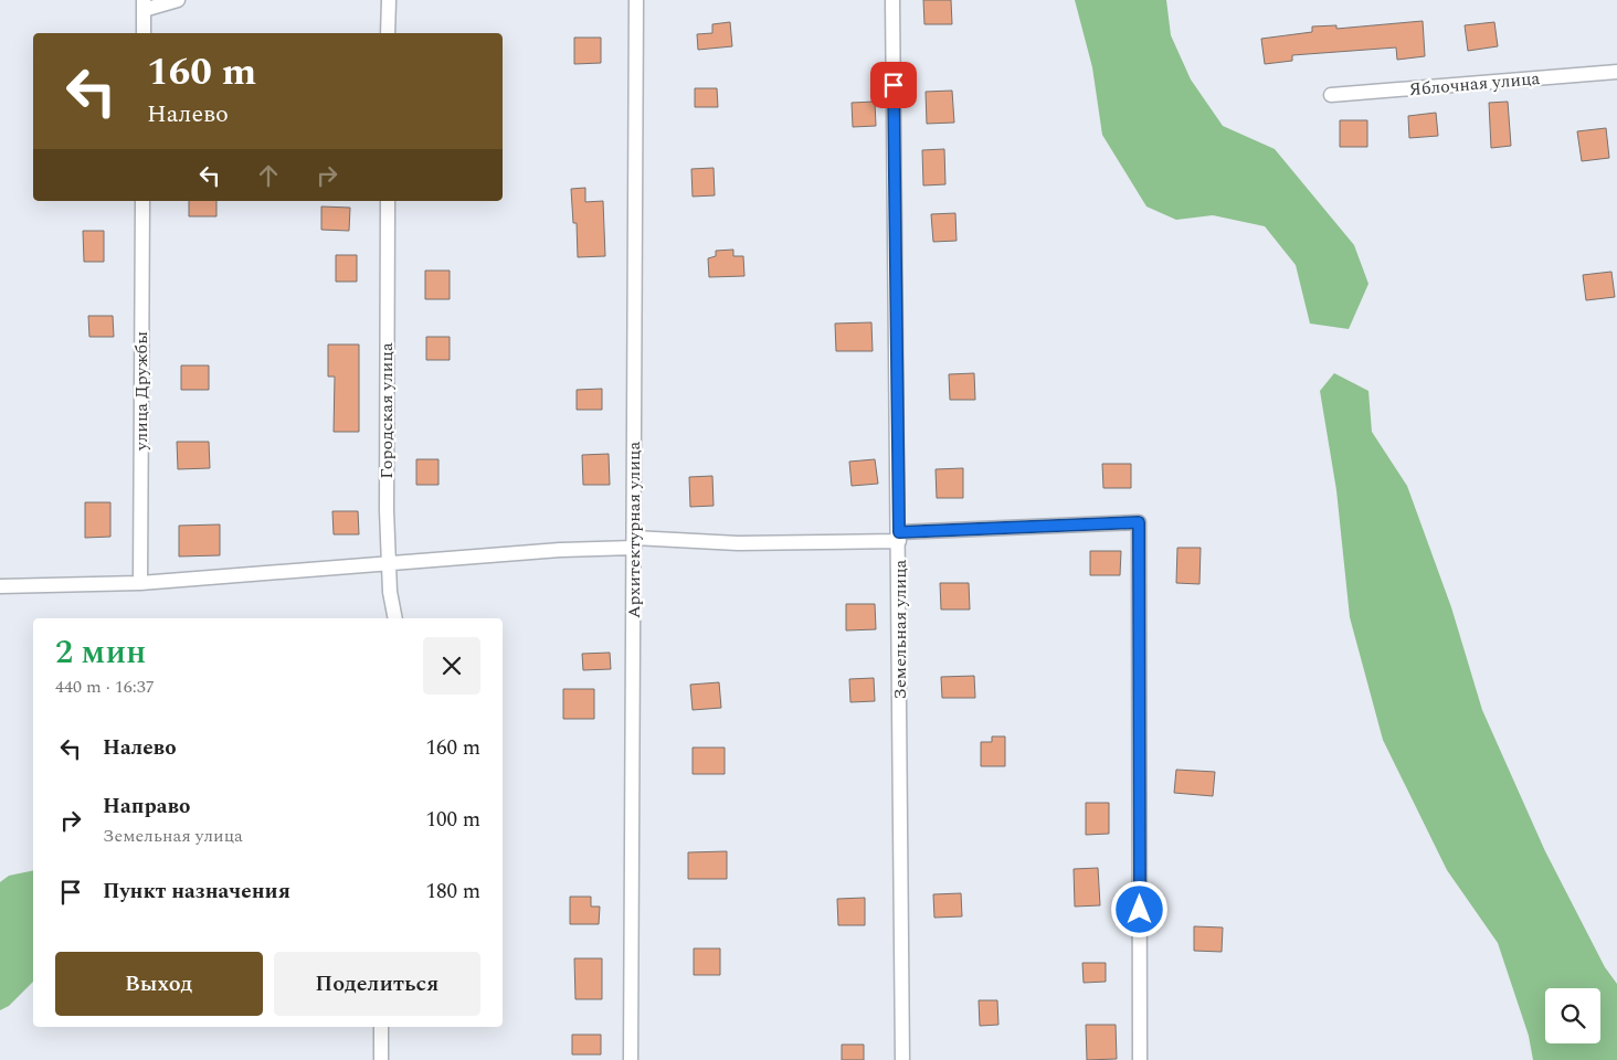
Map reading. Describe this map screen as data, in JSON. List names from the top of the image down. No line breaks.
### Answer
{"streets":{"street":["Яблочная улица","улица Дружбы","Городская улица","Архитектурная улица","Земельная улица"]},"page":{"turn":["160 m","Налево"],"heading":["2 мин","440 m · 16:37"],"list":[{"name":"Налево","value":"160 m"},{"name":"Направо","note":"Земельная улица","value":"100 m"},{"name":"Пункт назначения","value":"180 m"}],"buttons":["Выход","Поделиться"]}}
